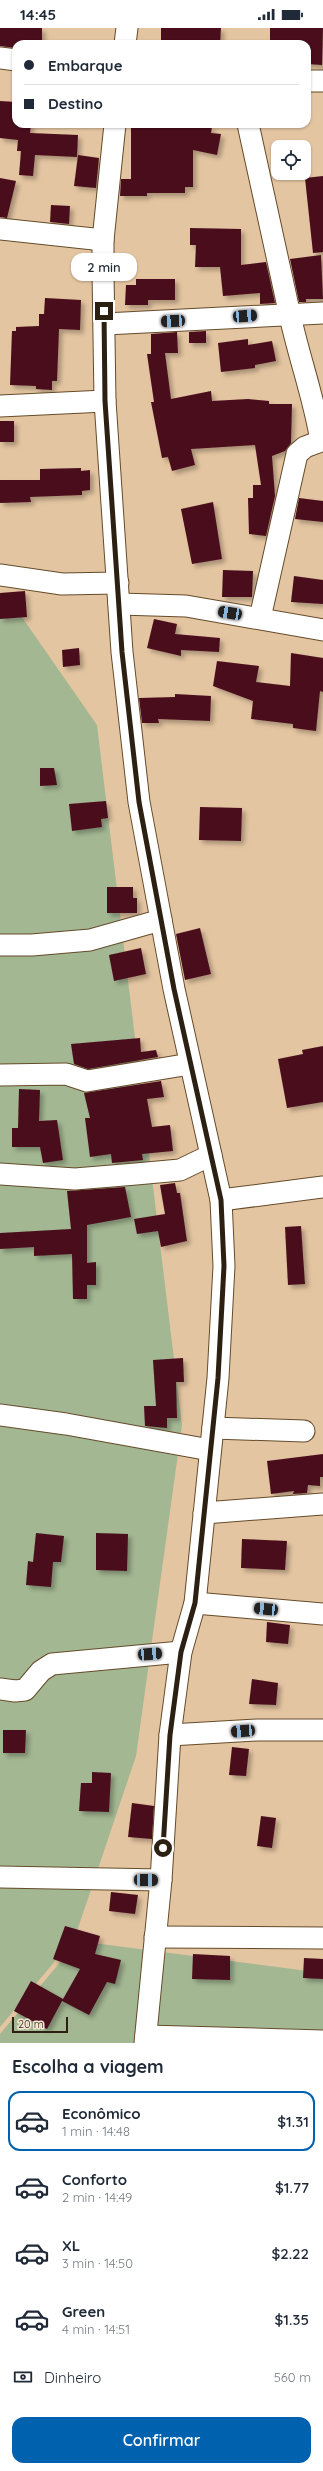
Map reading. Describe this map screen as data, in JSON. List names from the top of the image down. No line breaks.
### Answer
{"scale_bar":"20 m","page":{"status":"14:45","banner":["Embarque","Destino"],"bubble":"2 min","scale":"20 m","heading":"Escolha a viagem","list":[{"name":"Econômico","note":"1 min · 14:48","value":"$1.31"},{"name":"Conforto","note":"2 min · 14:49","value":"$1.77"},{"name":"XL","note":"3 min · 14:50","value":"$2.22"},{"name":"Green","note":"4 min · 14:51","value":"$1.35"}],"pay":["Dinheiro","560 m"],"buttons":"Confirmar"}}
